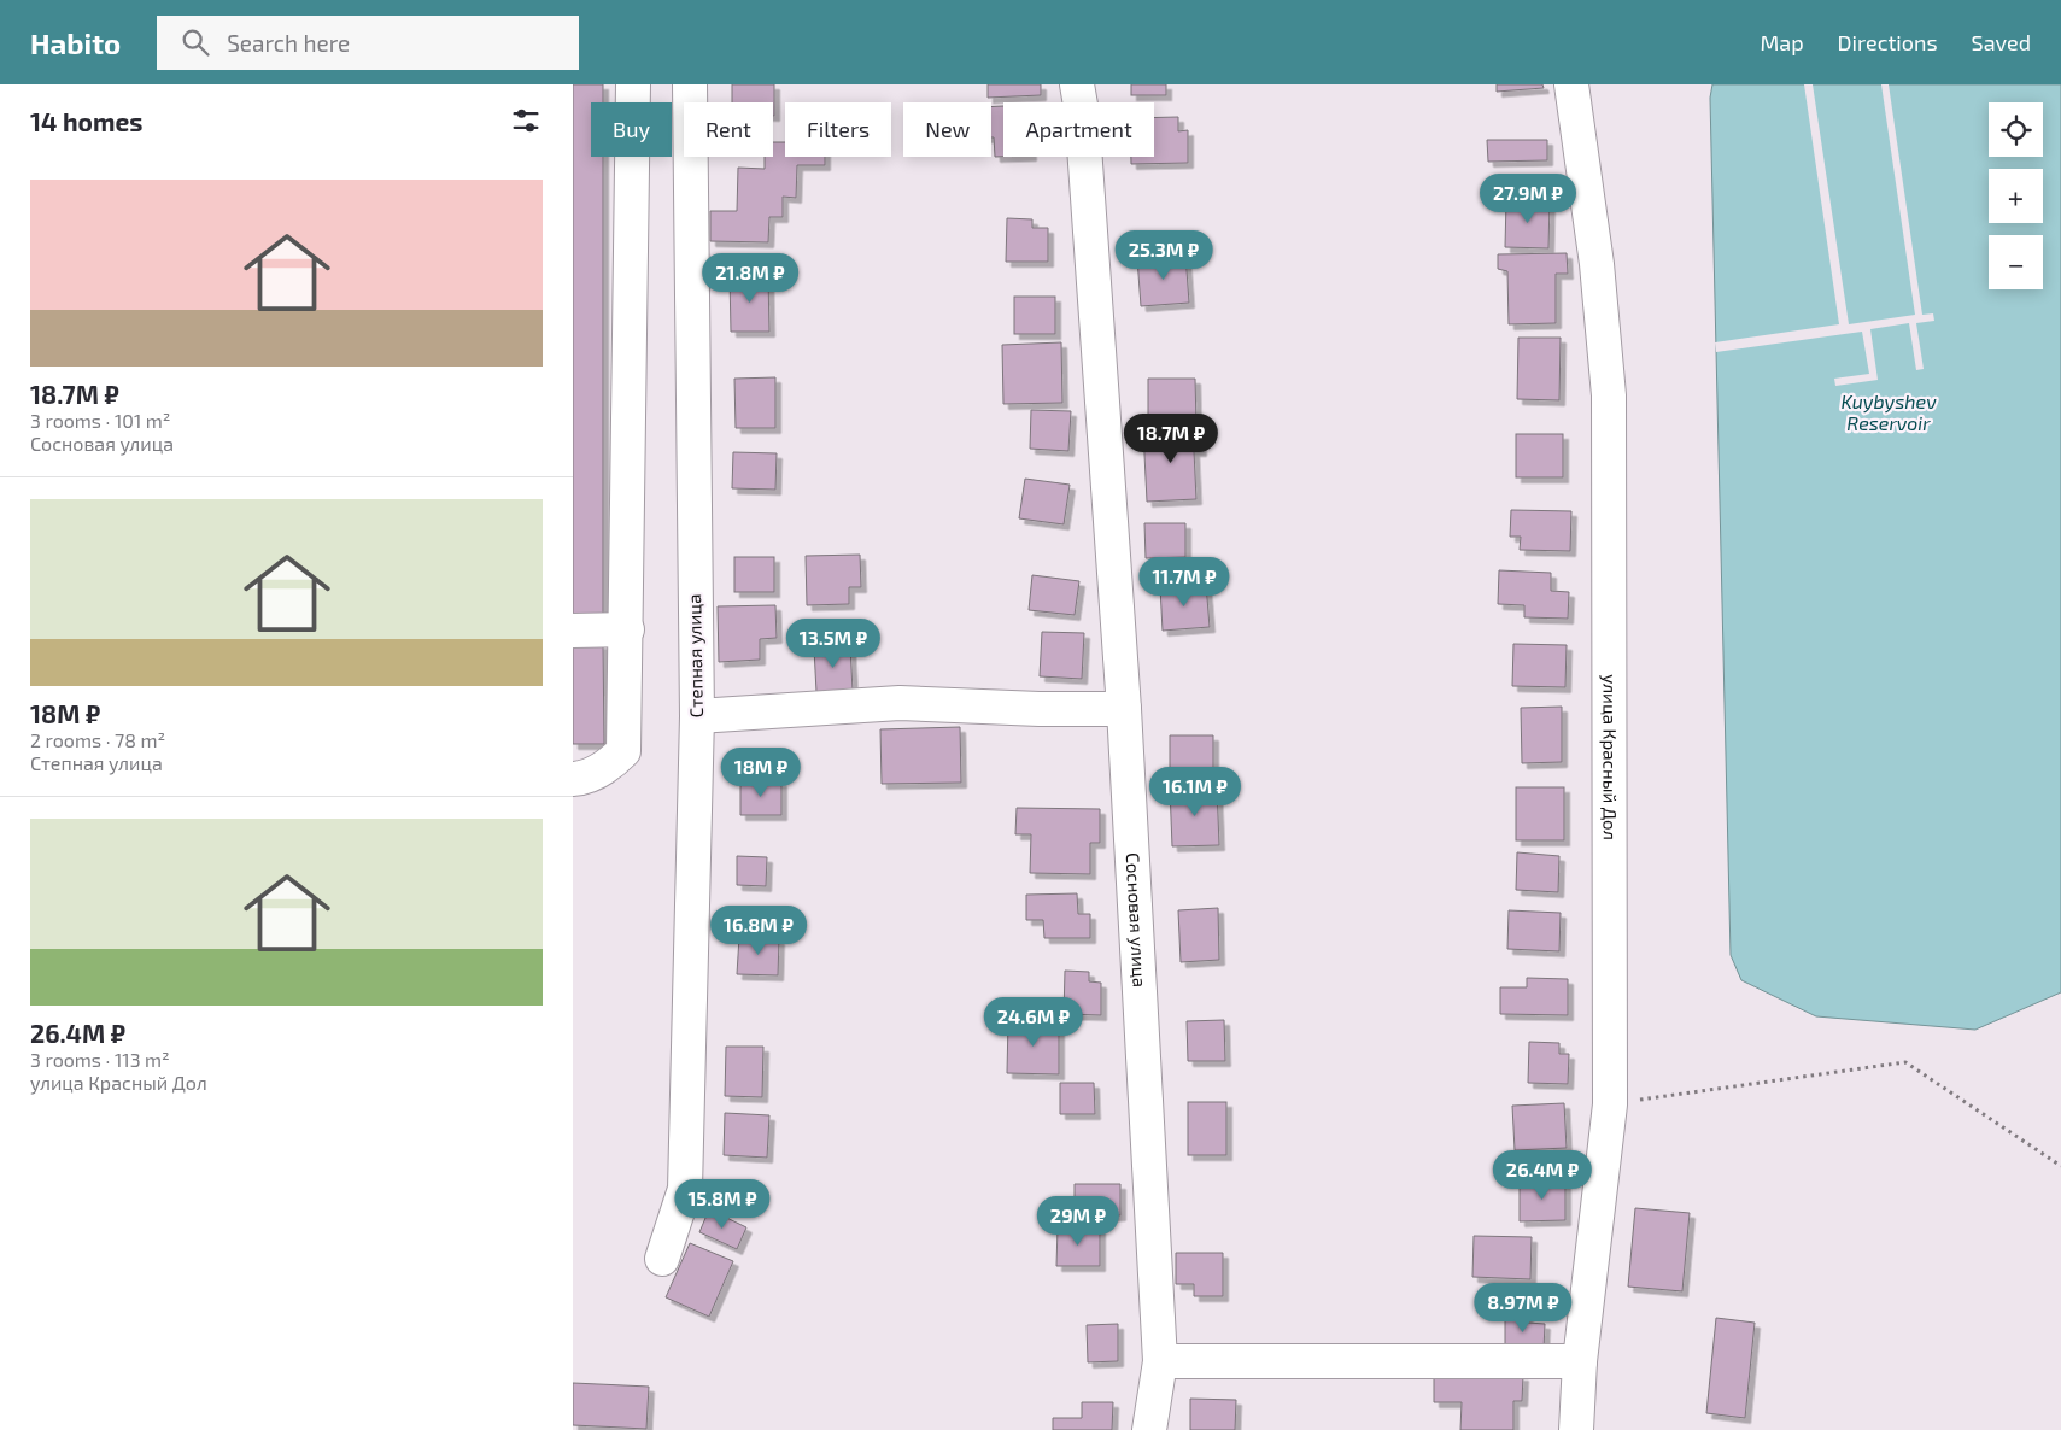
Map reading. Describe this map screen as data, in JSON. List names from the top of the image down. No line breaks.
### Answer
{"streets":{"street":["Степная улица","улица Красный Дол","Сосновая улица"]},"water":["Kuybyshev Reservoir"],"page":{"header":"Habito","search":"Search here","nav":["Map","Directions","Saved"],"heading":"14 homes","map_buttons":["+","−"],"chip":["Buy","Rent","Filters","New","Apartment"],"list":[{"name":"18.7M ₽","note":"3 rooms · 101 m² · Сосновая улица"},{"name":"18M ₽","note":"2 rooms · 78 m² · Степная улица"},{"name":"26.4M ₽","note":"3 rooms · 113 m² · улица Красный Дол"}],"price":["27.9M ₽","25.3M ₽","21.8M ₽","18.7M ₽","11.7M ₽","13.5M ₽","18M ₽","16.1M ₽","16.8M ₽","24.6M ₽","26.4M ₽","15.8M ₽","29M ₽","8.97M ₽"]}}
